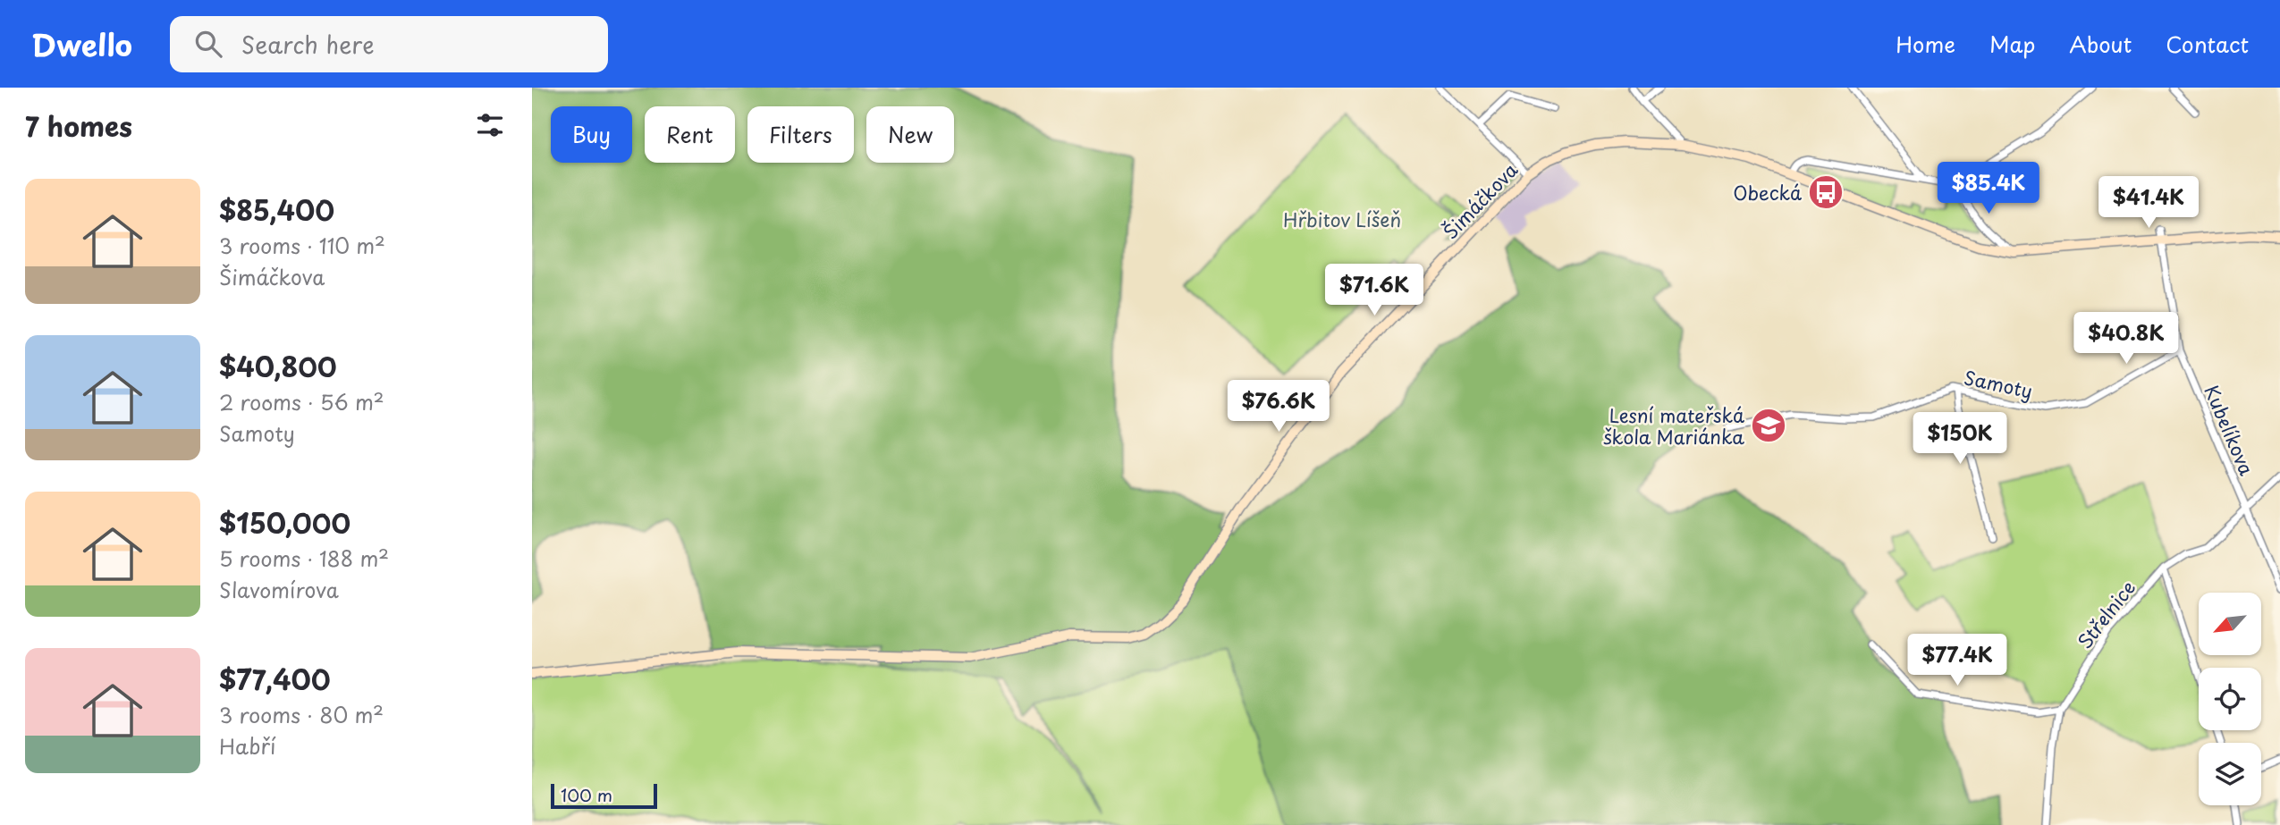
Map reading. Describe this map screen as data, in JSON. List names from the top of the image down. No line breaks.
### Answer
{"streets":{"street":["Šimáčkova","Samoty","Kubelíkova","Střelnice"]},"crossings":[["Šimáčkova","Kubelíkova"],["Samoty","Kubelíkova"],["Kubelíkova","Střelnice"]],"parks":["Hřbitov Líšeň"],"places":{"bus stop":["Obecká"],"school or university":["Lesní mateřská škola Mariánka"]},"scale_bar":"100 m","north":"bottom left","page":{"header":"Dwello","search":"Search here","nav":["Home","Map","About","Contact"],"heading":"7 homes","chip":["Buy","Rent","Filters","New"],"price":["$85.4K","$41.4K","$71.6K","$40.8K","$76.6K","$150K","$77.4K"],"list":[{"name":"$85,400","note":"3 rooms · 110 m² · Šimáčkova"},{"name":"$40,800","note":"2 rooms · 56 m² · Samoty"},{"name":"$150,000","note":"5 rooms · 188 m² · Slavomírova"},{"name":"$77,400","note":"3 rooms · 80 m² · Habří"}],"scale":"100 m"}}
